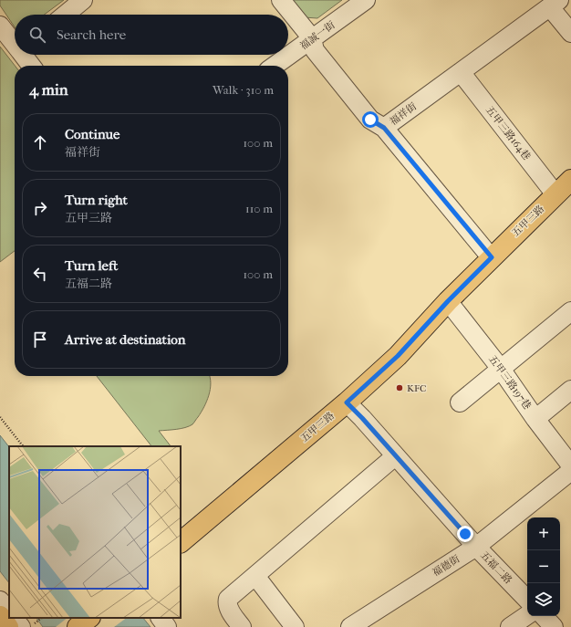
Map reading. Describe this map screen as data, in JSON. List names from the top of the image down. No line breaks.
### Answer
{"streets":{"main road":["五甲三路"],"street":["福誠一街","福祥街","五甲三路164巷","五甲三路197巷","福德街","五福二路"]},"crossings":[["福祥街","五甲三路164巷"],["福祥街","五甲三路"],["五甲三路164巷","五甲三路"],["五甲三路","五甲三路197巷"],["五甲三路","五福二路"],["福德街","五福二路"]],"places":["KFC"],"page":{"search":"Search here","heading":["4 min","Walk · 310 m"],"list":[["Continue","福祥街","100 m"],["Turn right","五甲三路","110 m"],["Turn left","五福二路","100 m"],"Arrive at destination"],"map_buttons":["+","−"]}}
